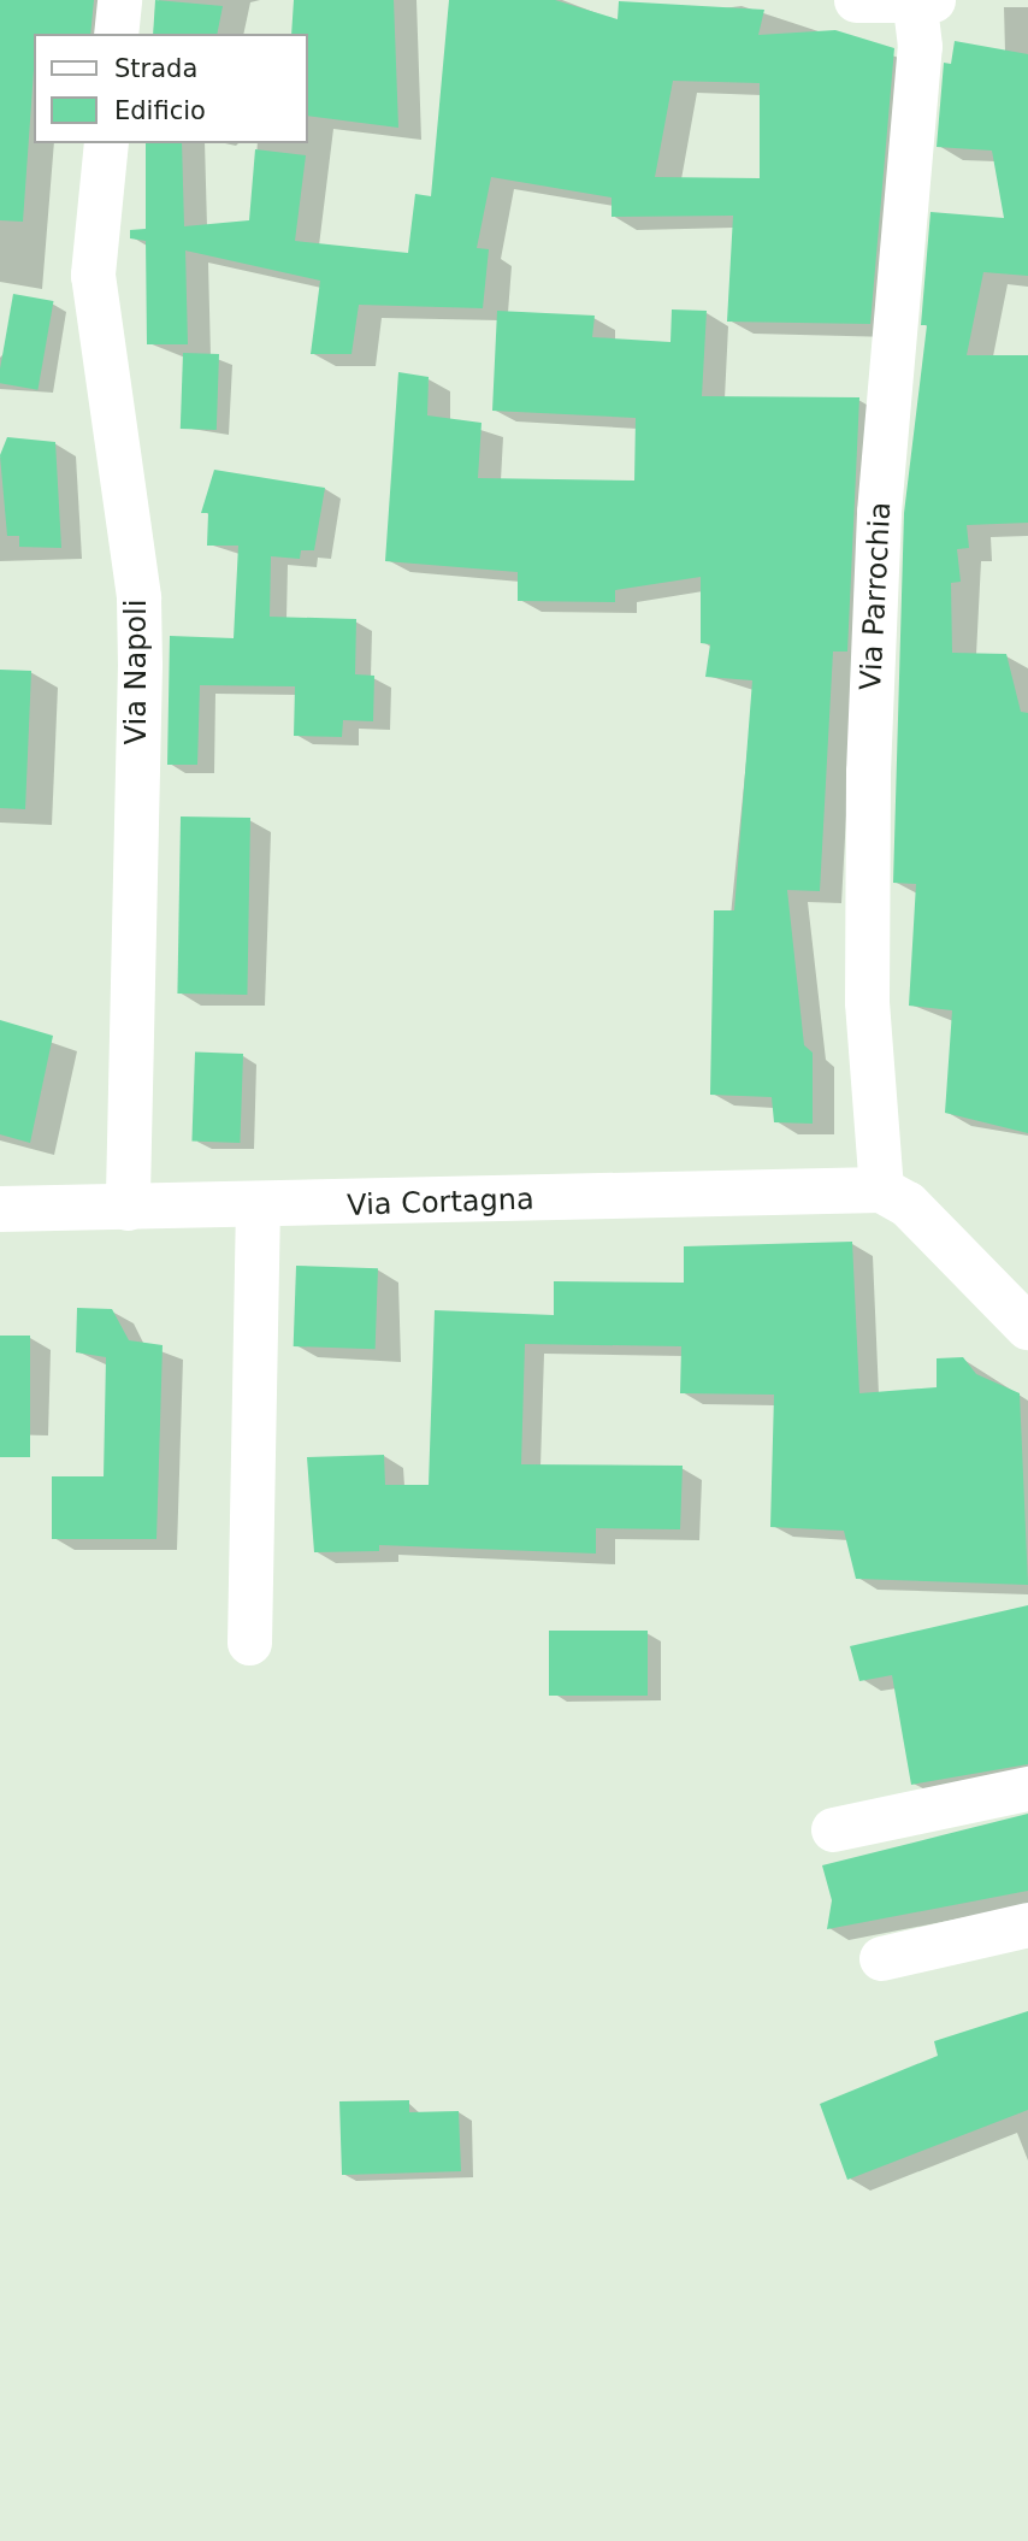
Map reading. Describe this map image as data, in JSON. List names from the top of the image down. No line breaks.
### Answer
{"streets":{"street":["Via Parrochia","Via Napoli","Via Cortagna"]},"crossings":[["Via Parrochia","Via Cortagna"],["Via Napoli","Via Cortagna"]],"legend":["Strada","Edificio"]}
